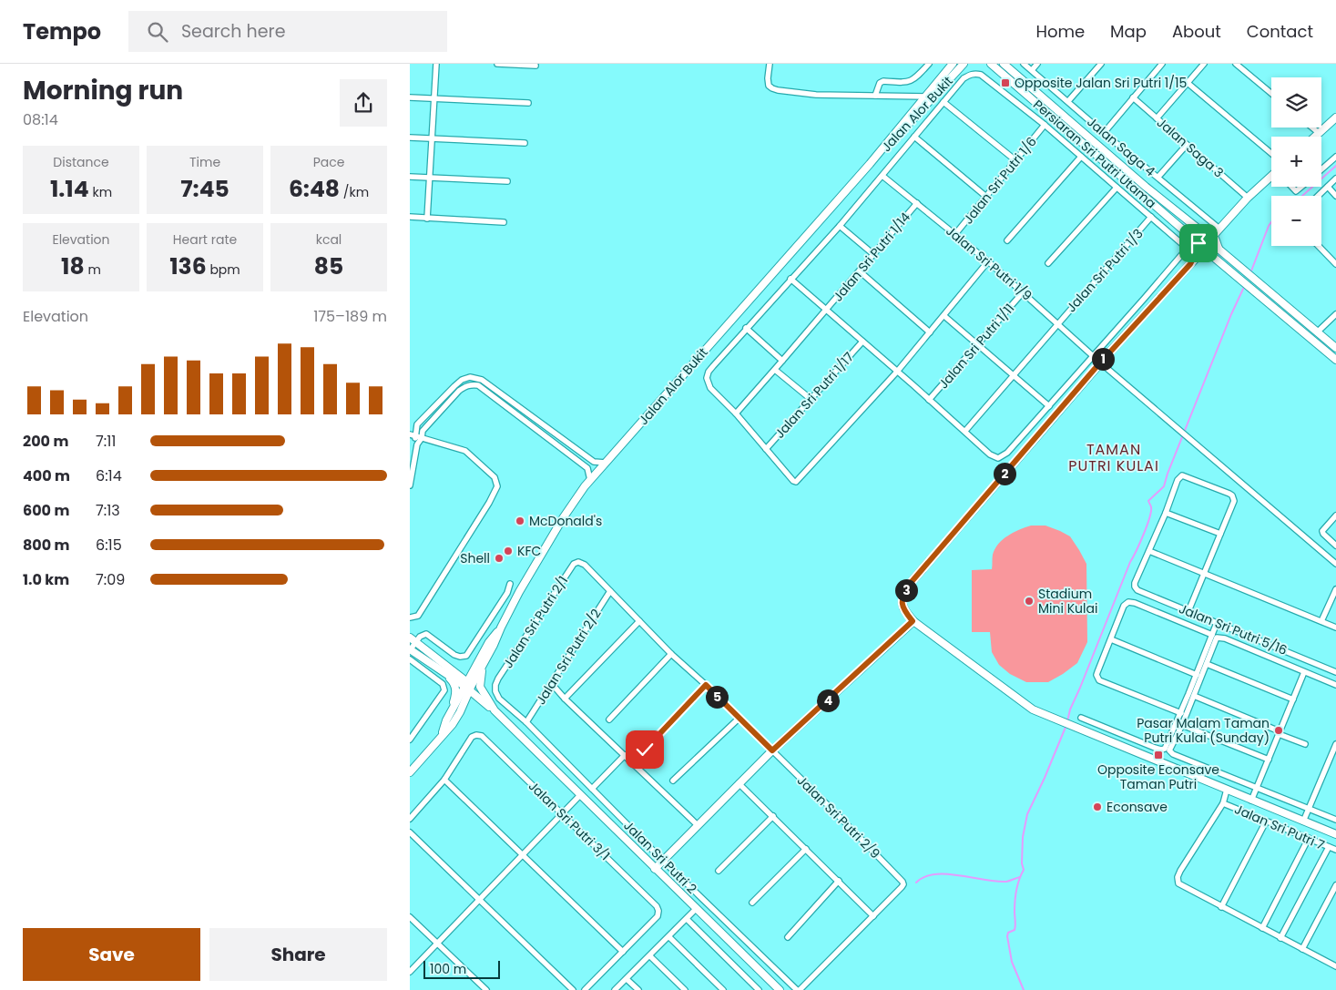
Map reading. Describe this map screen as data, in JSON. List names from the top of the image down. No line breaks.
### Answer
{"streets":{"main road":["Jalan Alor Bukit","Persiaran Sri Putri Utama"],"street":["Jalan Saga 4","Jalan Saga 3","Jalan Sri Putri 1/6","Jalan Sri Putri 1/14","Jalan Sri Putri 1/9","Jalan Sri Putri 1/3","Jalan Sri Putri 1/11","Jalan Sri Putri 1/17","Jalan Sri Putri 2/1","Jalan Sri Putri 5/16","Jalan Sri Putri 2/2","Jalan Sri Putri 2/9","Jalan Sri Putri 3/1","Jalan Sri Putri 7","Jalan Sri Putri 2"]},"crossings":[["Jalan Sri Putri 1/6","Jalan Sri Putri 1/9"],["Jalan Sri Putri 1/14","Jalan Sri Putri 1/9"],["Jalan Sri Putri 1/9","Jalan Sri Putri 1/3"],["Jalan Sri Putri 1/9","Jalan Sri Putri 1/11"],["Jalan Sri Putri 2/1","Jalan Sri Putri 2/9"],["Jalan Sri Putri 2/1","Jalan Sri Putri 2"],["Jalan Sri Putri 2/2","Jalan Sri Putri 2/9"],["Jalan Sri Putri 2/2","Jalan Sri Putri 2"]],"districts":["TAMAN PUTRI KULAI"],"places":{"transit":["Opposite Jalan Sri Putri 1/15","Opposite Econsave Taman Putri"],"other":["McDonald's","KFC","Shell","Stadium Mini Kulai","Pasar Malam Taman Putri Kulai (Sunday)","Econsave"]},"scale_bar":"100 m","page":{"header":"Tempo","search":"Search here","nav":["Home","Map","About","Contact"],"heading":["Morning run","08:14"],"map_buttons":["+","−"],"stats":[["Distance","1.14 km"],["Time","7:45"],["Pace","6:48 /km"],["Elevation","18 m"],["Heart rate","136 bpm"],["kcal","85"]],"chart":["Elevation","175–189 m"],"pins":["1","2","3","5","4"],"list":[{"name":"200 m","note":"7:11"},{"name":"400 m","note":"6:14"},{"name":"600 m","note":"7:13"},{"name":"800 m","note":"6:15"},{"name":"1.0 km","note":"7:09"}],"buttons":["Save","Share"],"scale":"100 m"}}
